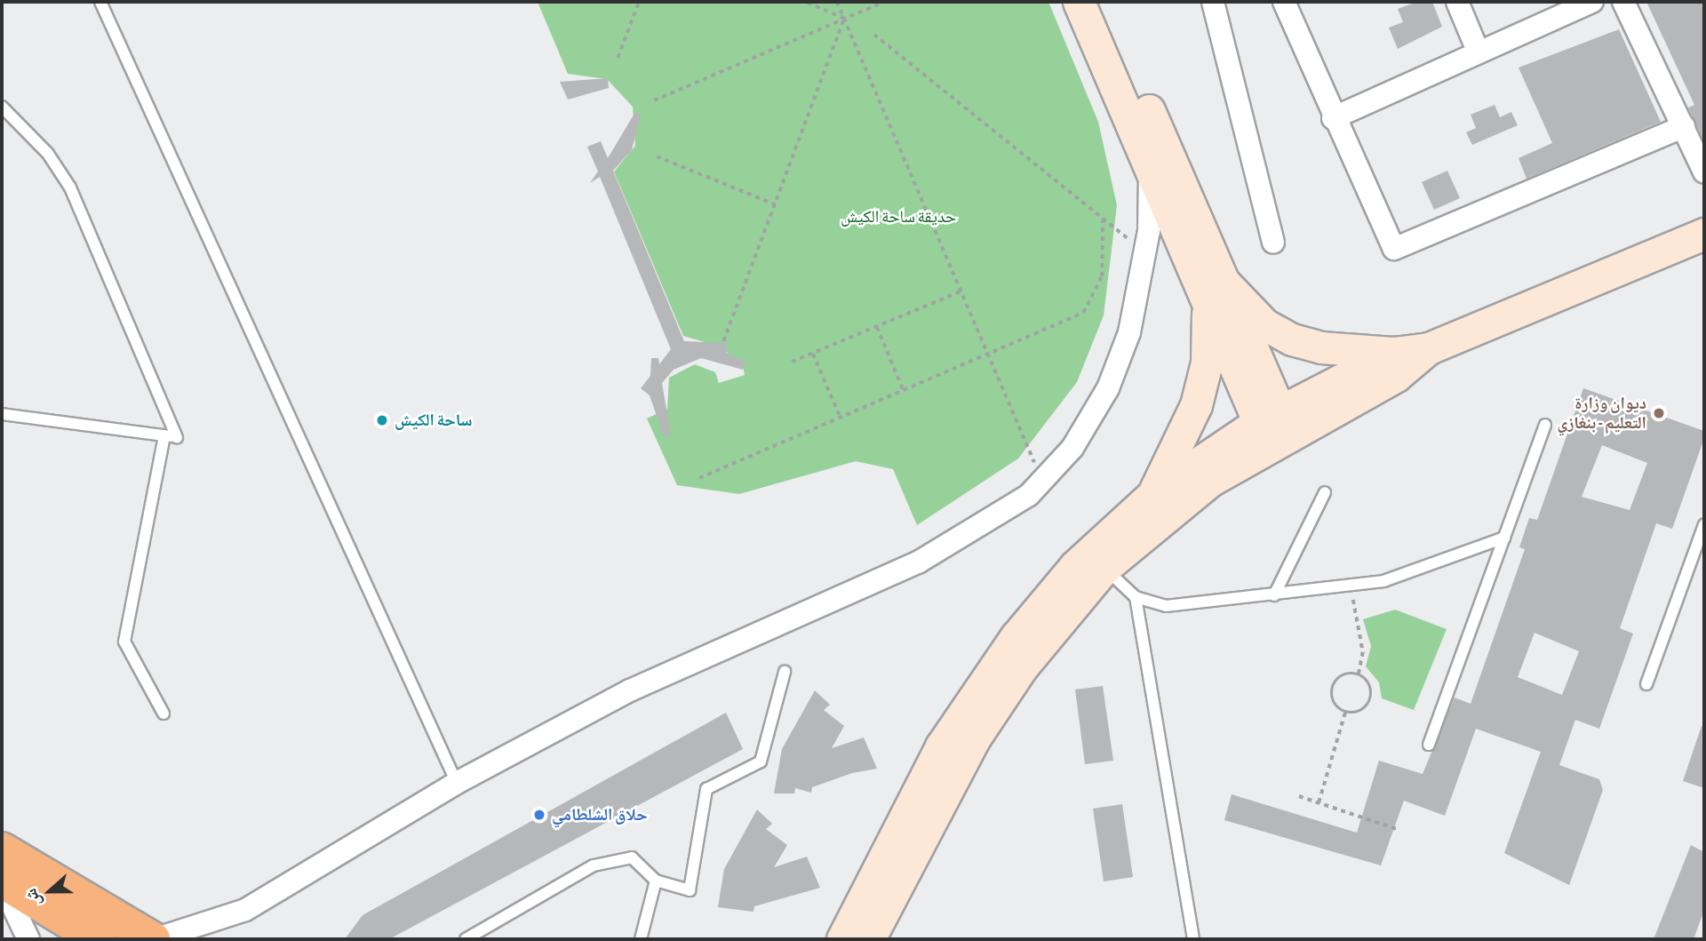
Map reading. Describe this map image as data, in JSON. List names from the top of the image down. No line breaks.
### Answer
{"parks":["حديقة ساحة الكيش"],"places":["ديوان وزارة التعليم - بنغازي","ساحة الكيش","حلاق الشلطامي"],"north":"left"}
